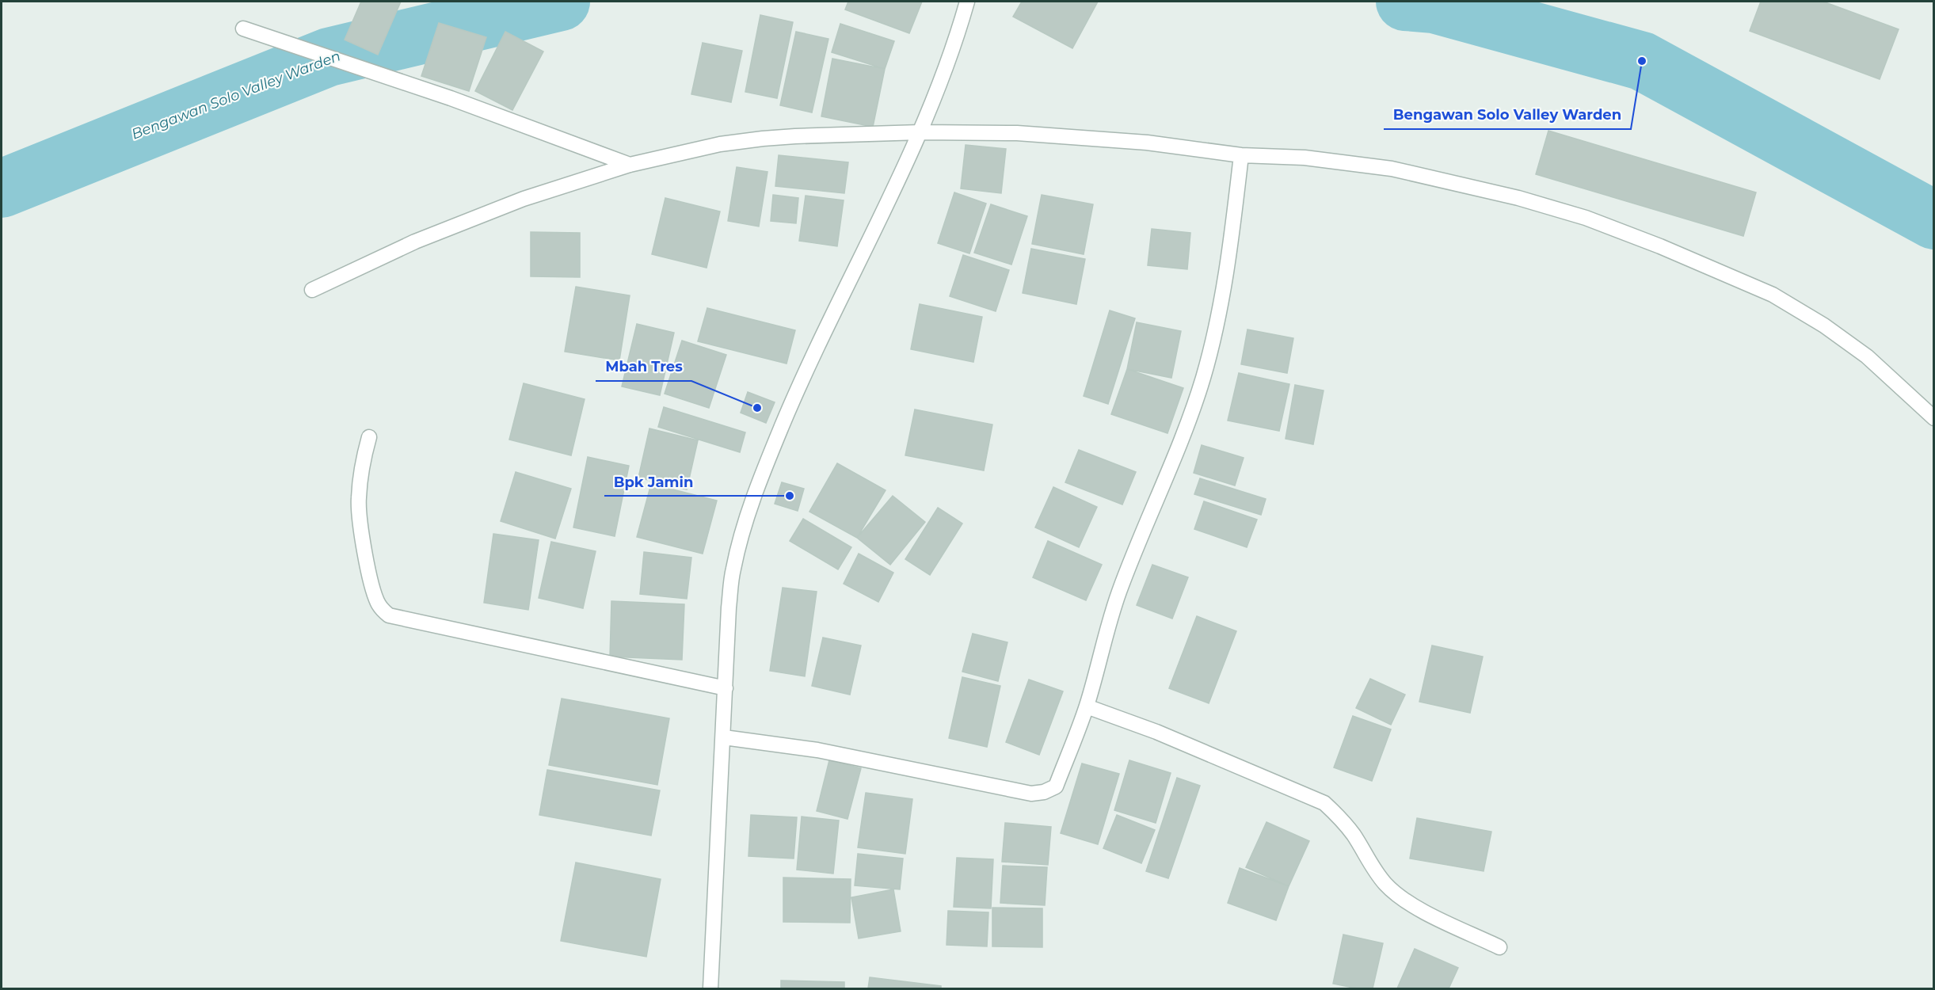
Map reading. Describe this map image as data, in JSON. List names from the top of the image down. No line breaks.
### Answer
{"water":["Bengawan Solo Valley Warden"],"places":["Bengawan Solo Valley Warden","Mbah Tres","Bpk Jamin"]}
